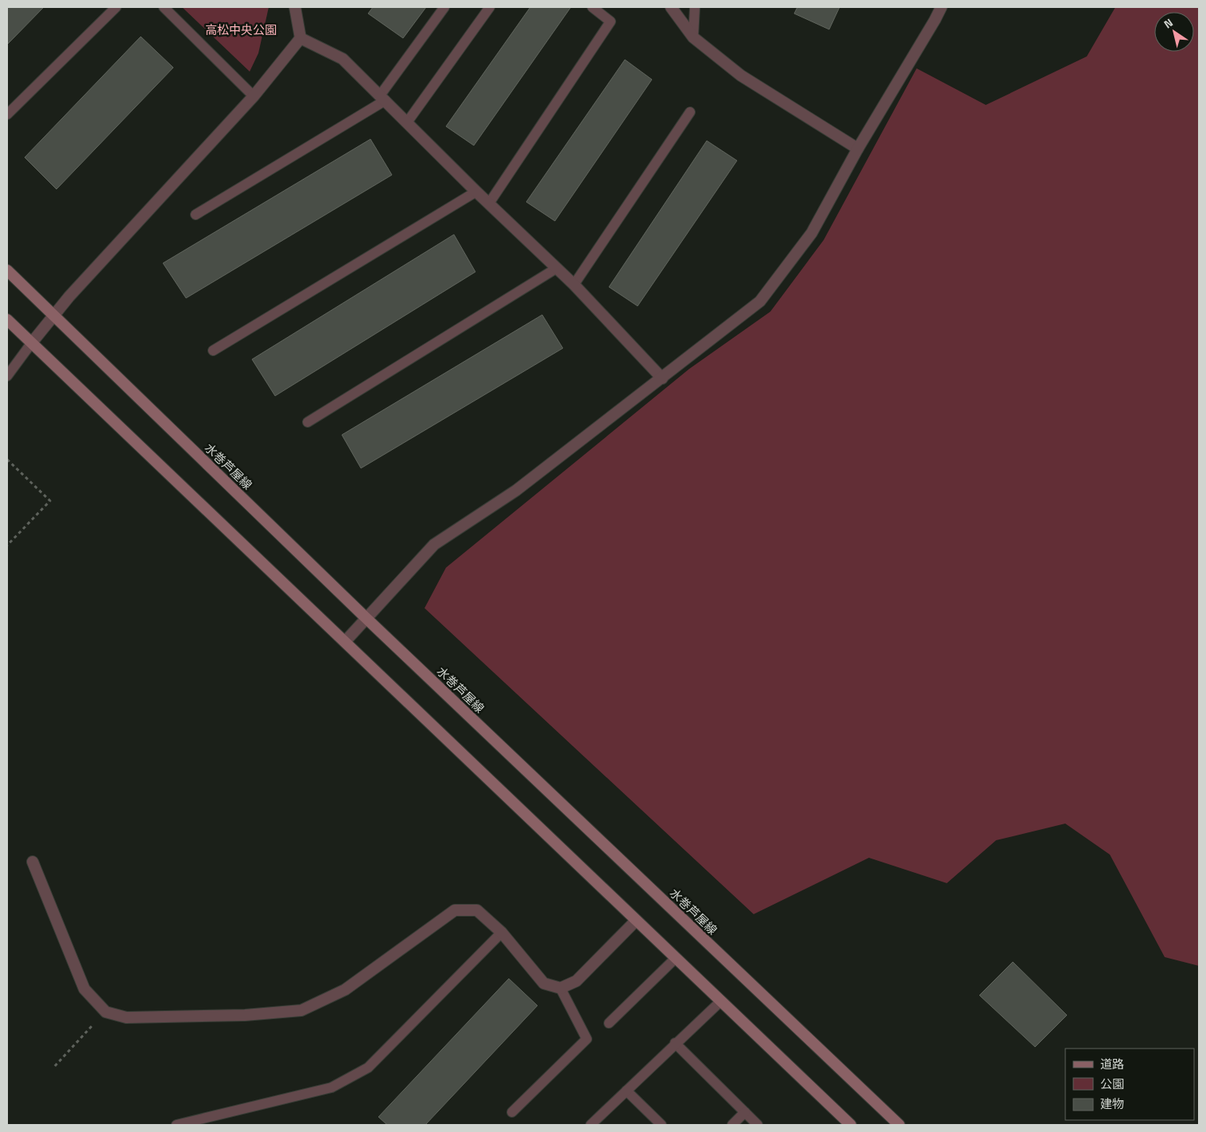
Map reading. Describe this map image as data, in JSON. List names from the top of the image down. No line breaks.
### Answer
{"streets":{"main road":["水巻芦屋線"]},"parks":["高松中央公園"],"legend":["道路","公園","建物"],"north":"top left"}
